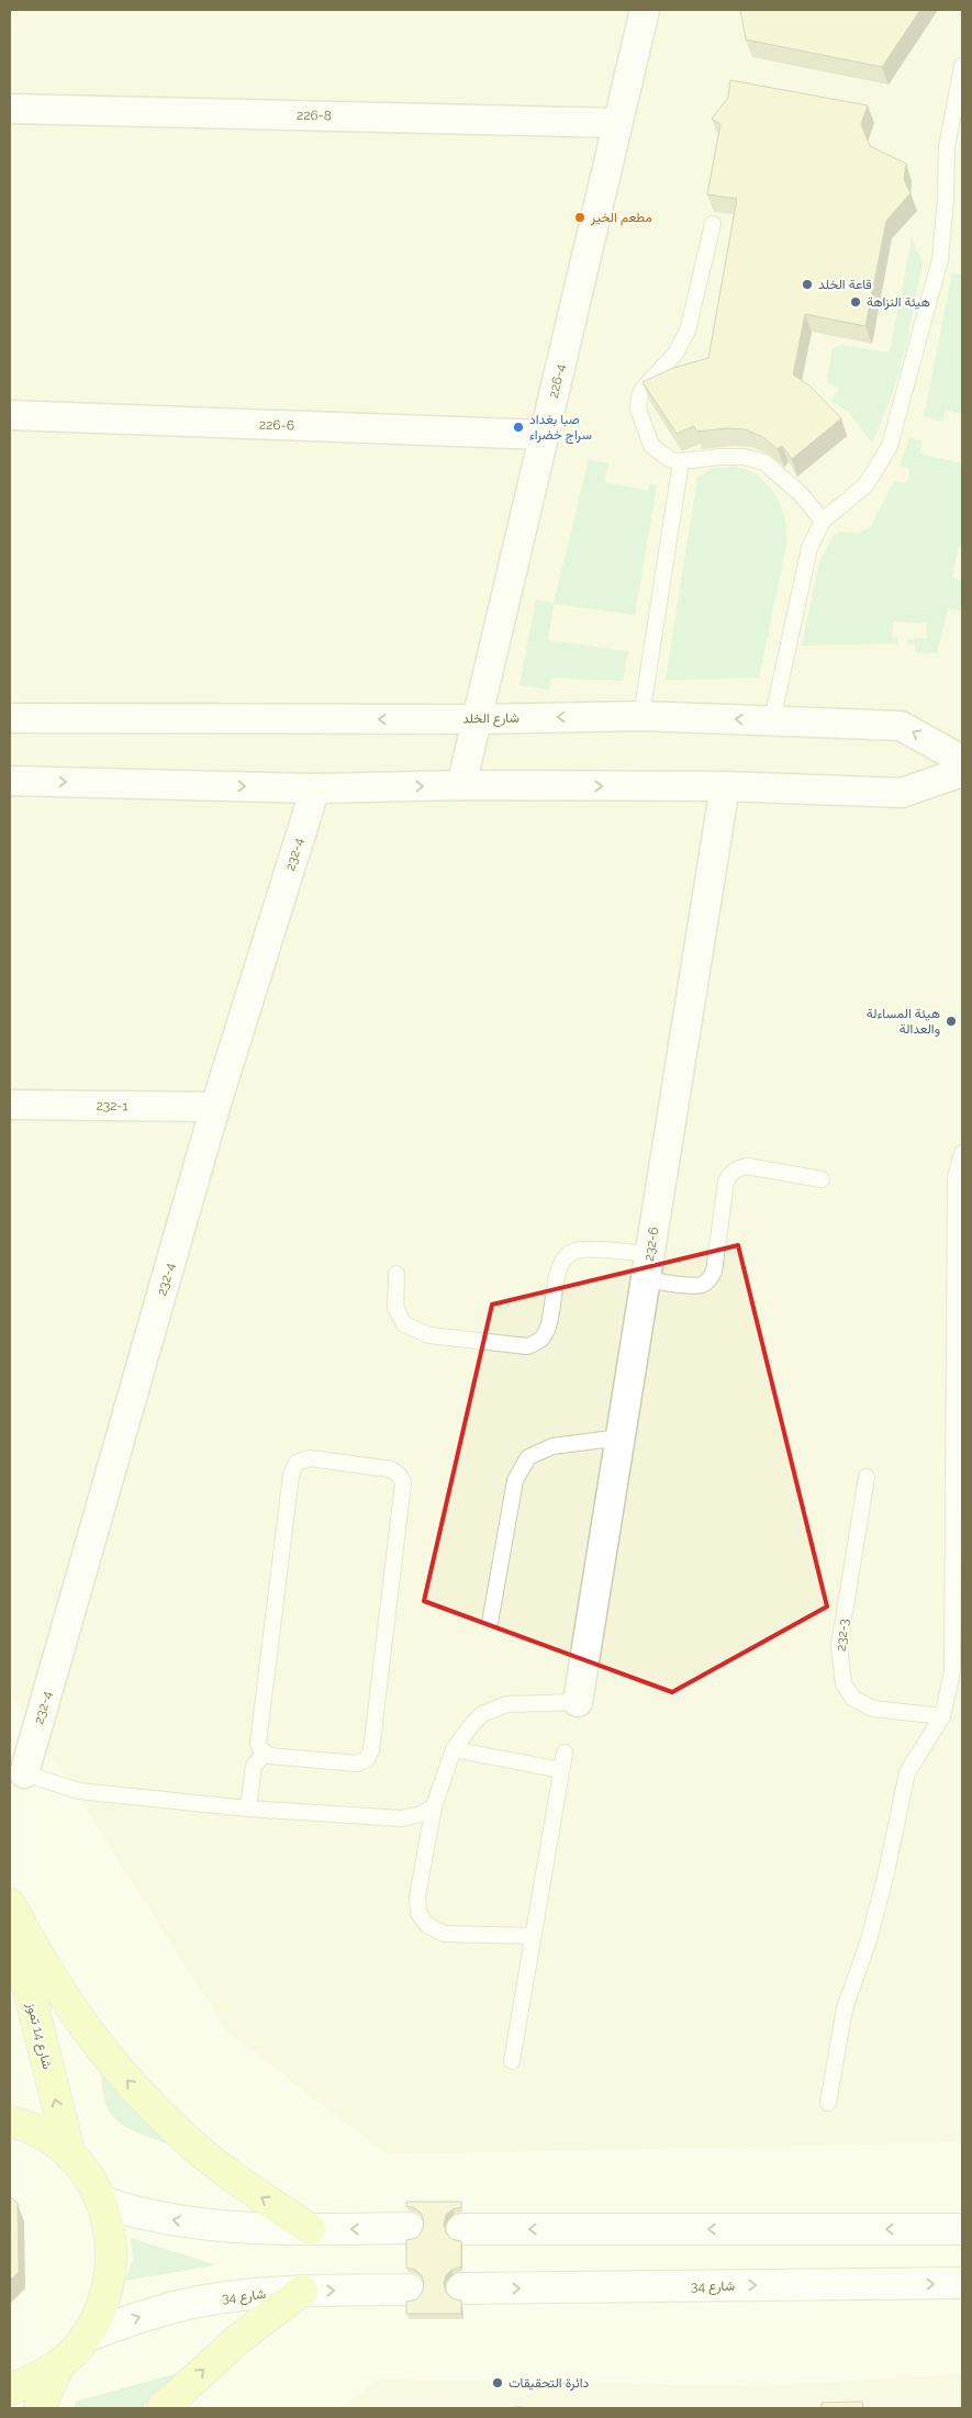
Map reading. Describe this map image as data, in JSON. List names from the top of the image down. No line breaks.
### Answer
{"streets":{"main road":["شارع 14 تموز","شارع 34"],"street":["226-8","226-4","226-6","شارع الخلد","232-4","232-1","232-6"],"lane":["232-3"]},"crossings":[["226-8","226-4"],["226-4","226-6"],["226-4","شارع الخلد"],["232-4","232-1"]],"one_way":["شارع 14 تموز"],"places":["مطعم الخير","قاعة الخلد","هيئة النزاهة","صبا بغداد سراج خضراء","هيئة المساءلة والعدالة","دائرة التحقيقات"]}
